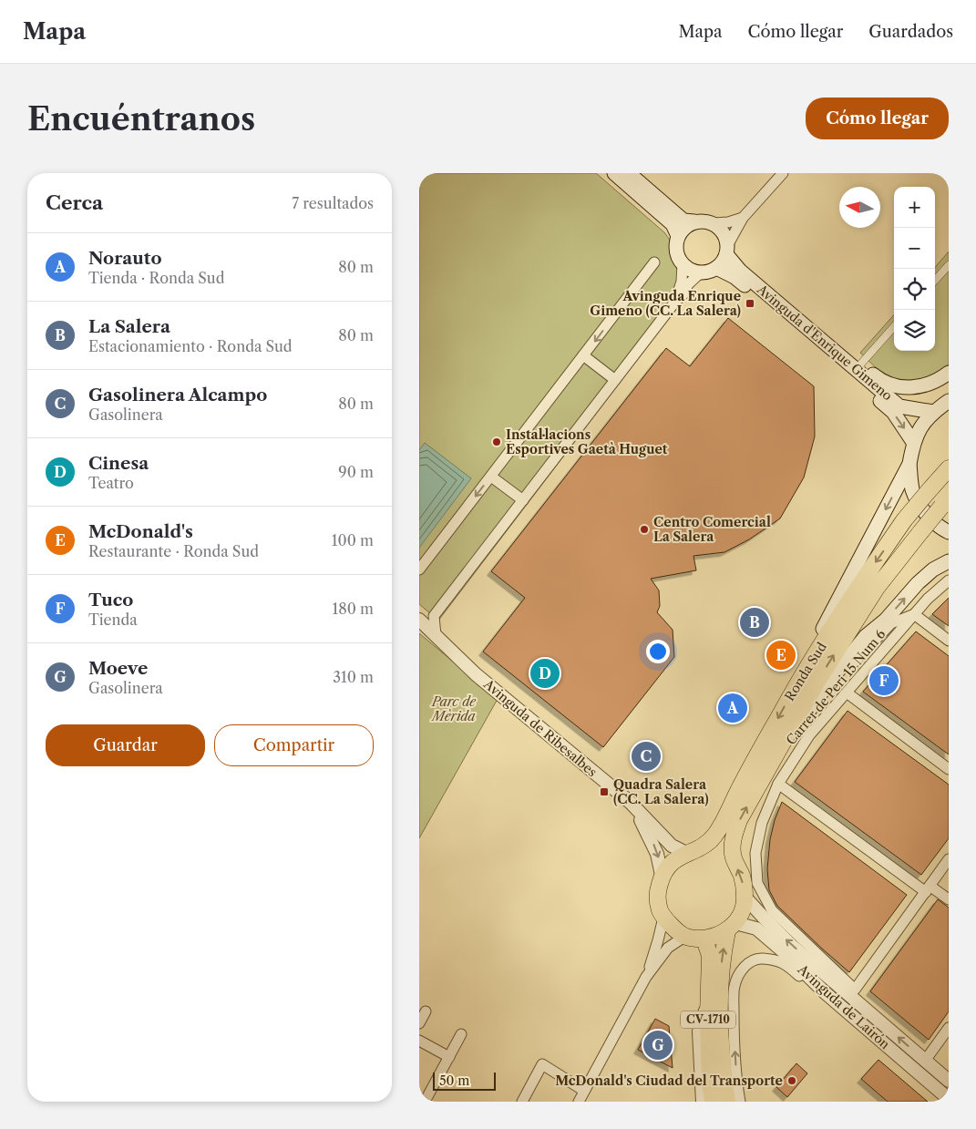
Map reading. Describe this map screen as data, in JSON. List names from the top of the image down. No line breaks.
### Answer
{"streets":{"main road":["Avinguda d'Enrique Gimeno","Ronda Sud","CV-1710"],"street":["Carrer de Peri 15 Num 6","Avinguda de Ribesalbes","Avinguda de Lairón"]},"crossings":[["Ronda Sud","Avinguda de Ribesalbes"],["Ronda Sud","Avinguda de Lairón"],["Carrer de Peri 15 Num 6","Avinguda de Lairón"],["Avinguda de Lairón","CV-1710"]],"parks":["Parc de Mèrida"],"places":{"transit":["Avinguda Enrique Gimeno (CC. La Salera)","Quadra Salera (CC. La Salera)"],"other":["Instal·lacions Esportives Gaetà Huguet","Centro Comercial La Salera","McDonald's Ciudad del Transporte"]},"scale_bar":"50 m","north":"left","page":{"header":"Mapa","nav":["Mapa","Cómo llegar","Guardados"],"buttons":["Cómo llegar",["Guardar","Compartir"]],"title":"Encuéntranos","heading":["Cerca","7 resultados"],"map_buttons":["+","−"],"list":[{"mark":"A","name":"Norauto","note":"Tienda · Ronda Sud","value":"80 m"},{"mark":"B","name":"La Salera","note":"Estacionamiento · Ronda Sud","value":"80 m"},{"mark":"C","name":"Gasolinera Alcampo","note":"Gasolinera","value":"80 m"},{"mark":"D","name":"Cinesa","note":"Teatro","value":"90 m"},{"mark":"E","name":"McDonald's","note":"Restaurante · Ronda Sud","value":"100 m"},{"mark":"F","name":"Tuco","note":"Tienda","value":"180 m"},{"mark":"G","name":"Moeve","note":"Gasolinera","value":"310 m"}],"pins":["B","E","D","F","A","C","G"],"scale":"50 m"}}
